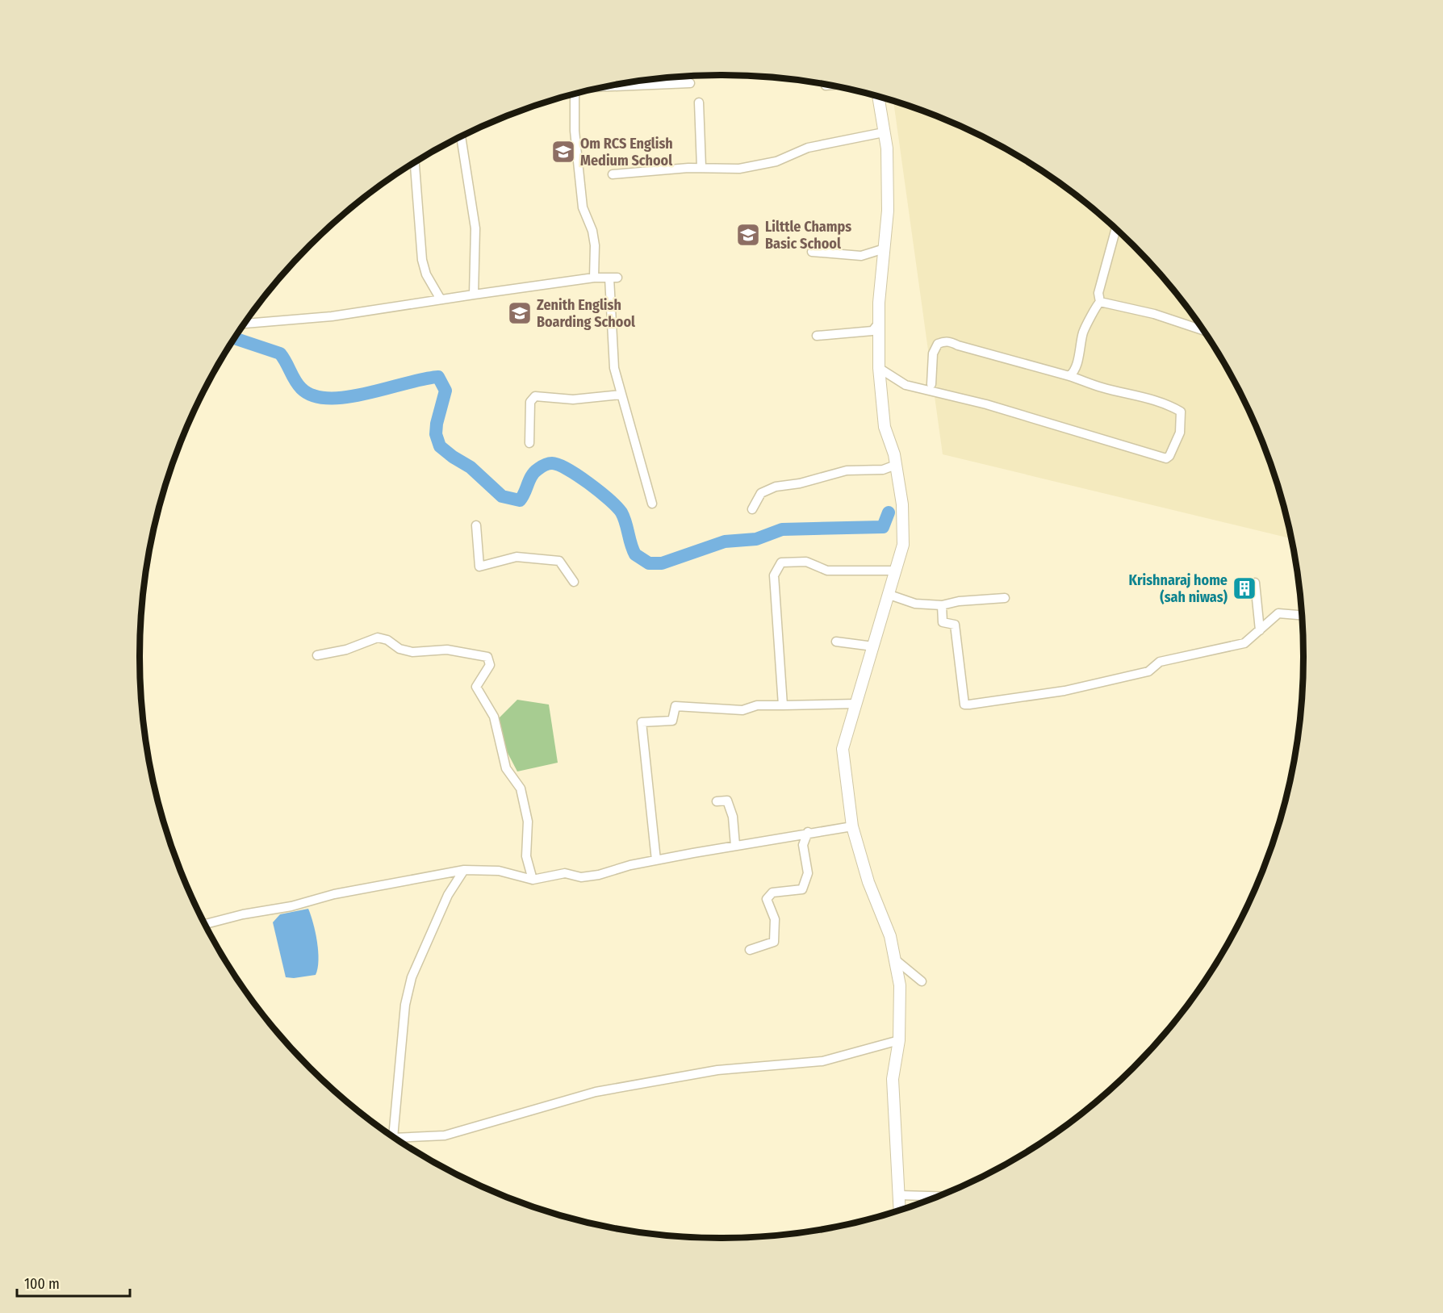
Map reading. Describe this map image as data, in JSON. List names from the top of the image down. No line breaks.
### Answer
{"places":{"school or university":["Om RCS English Medium School","Lilttle Champs Basic School","Zenith English Boarding School"],"building":["Krishnaraj home (sah niwas)"]},"scale_bar":"100 m"}
